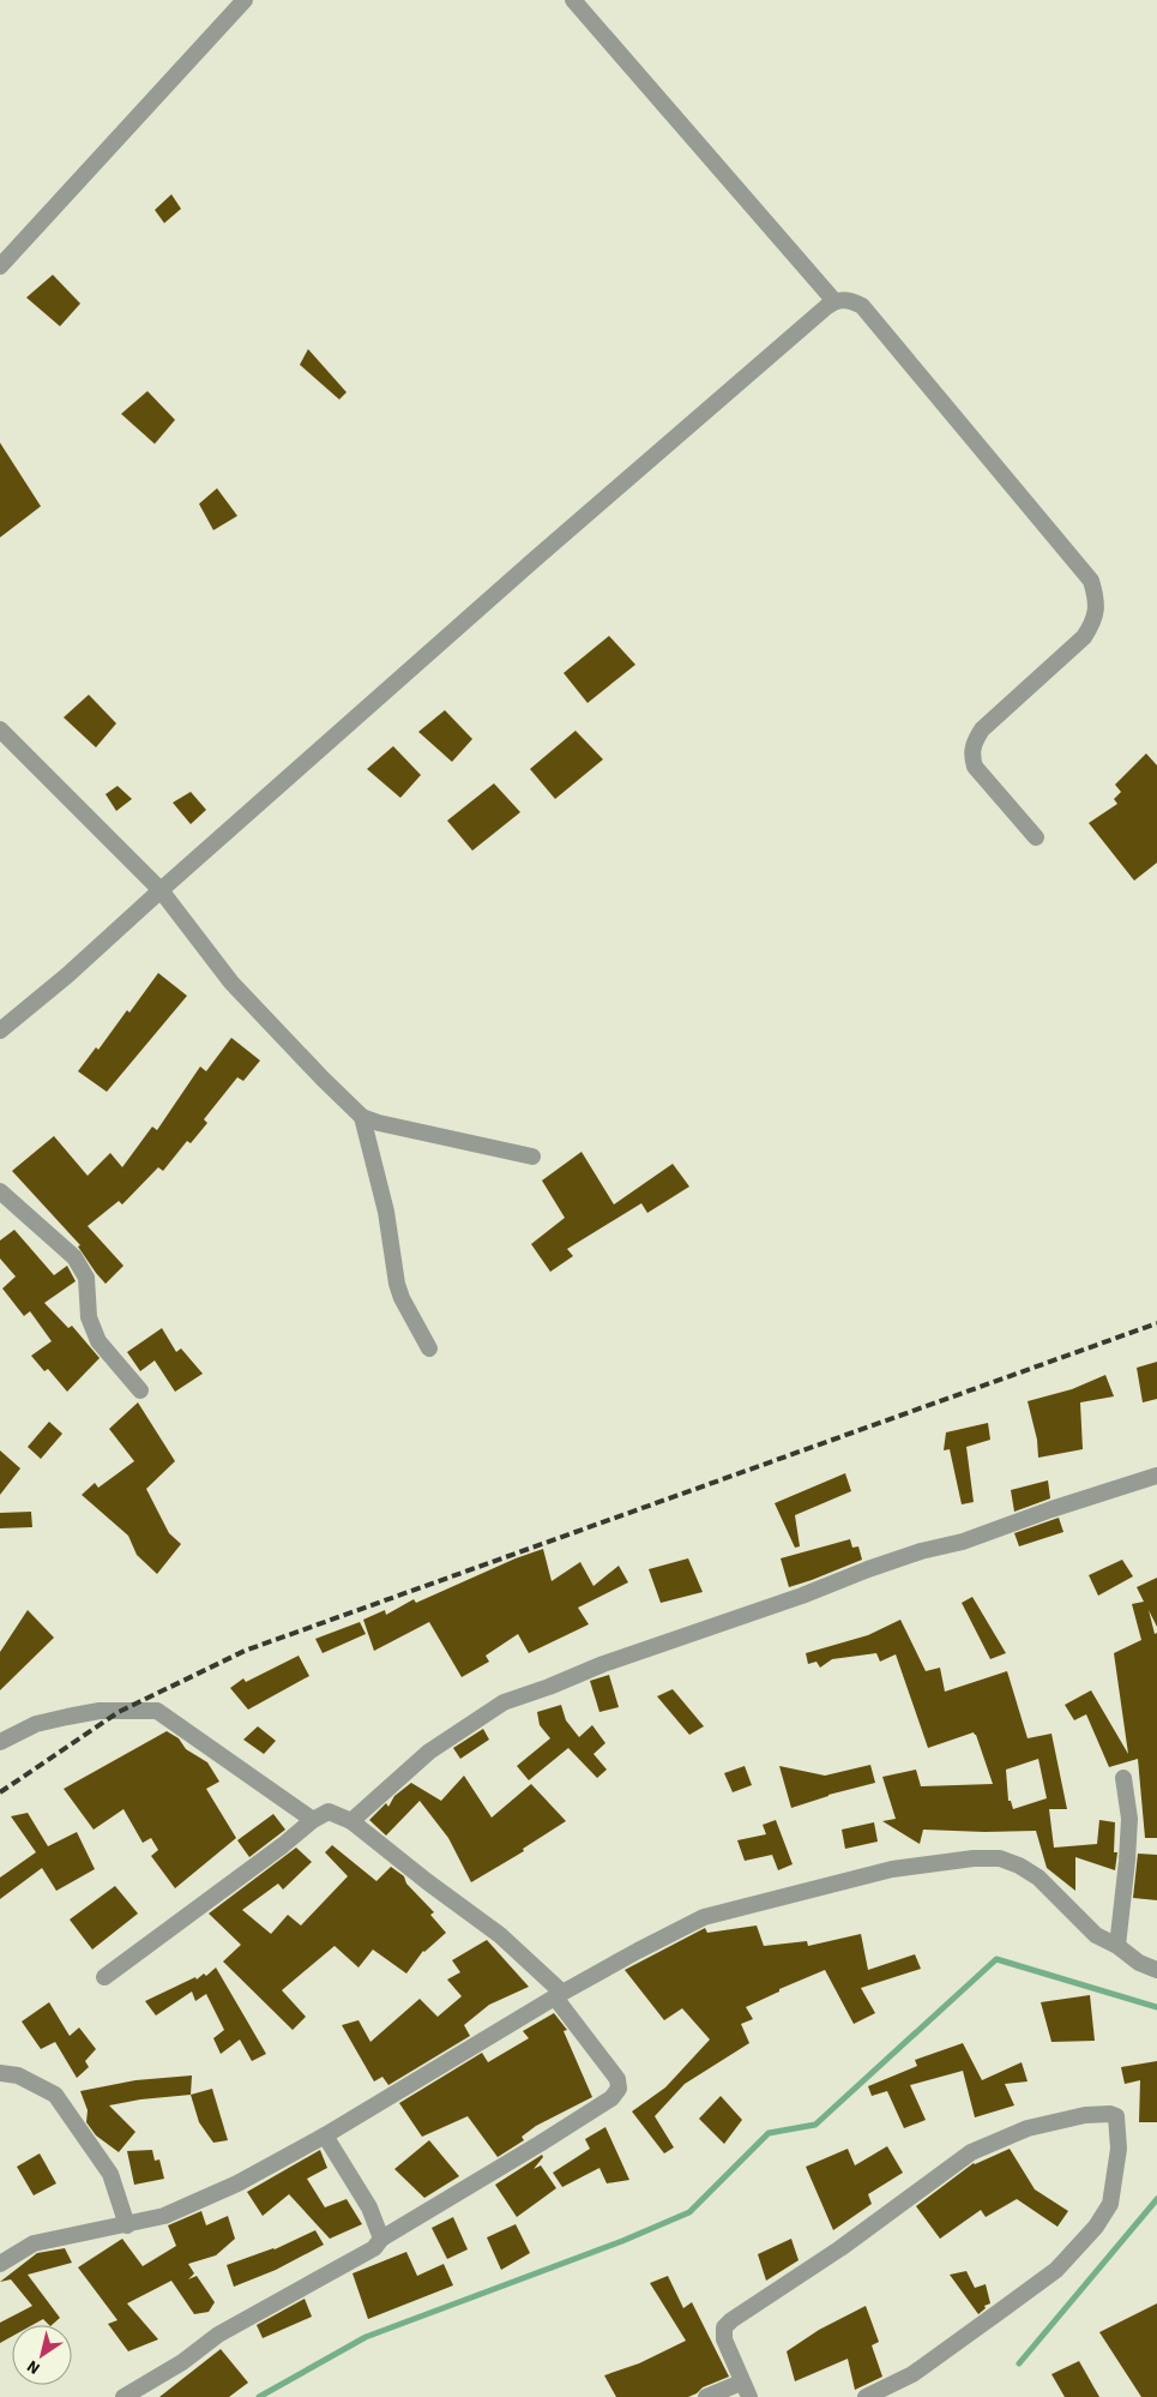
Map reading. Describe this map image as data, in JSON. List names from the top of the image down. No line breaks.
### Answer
{"north":"bottom left"}
